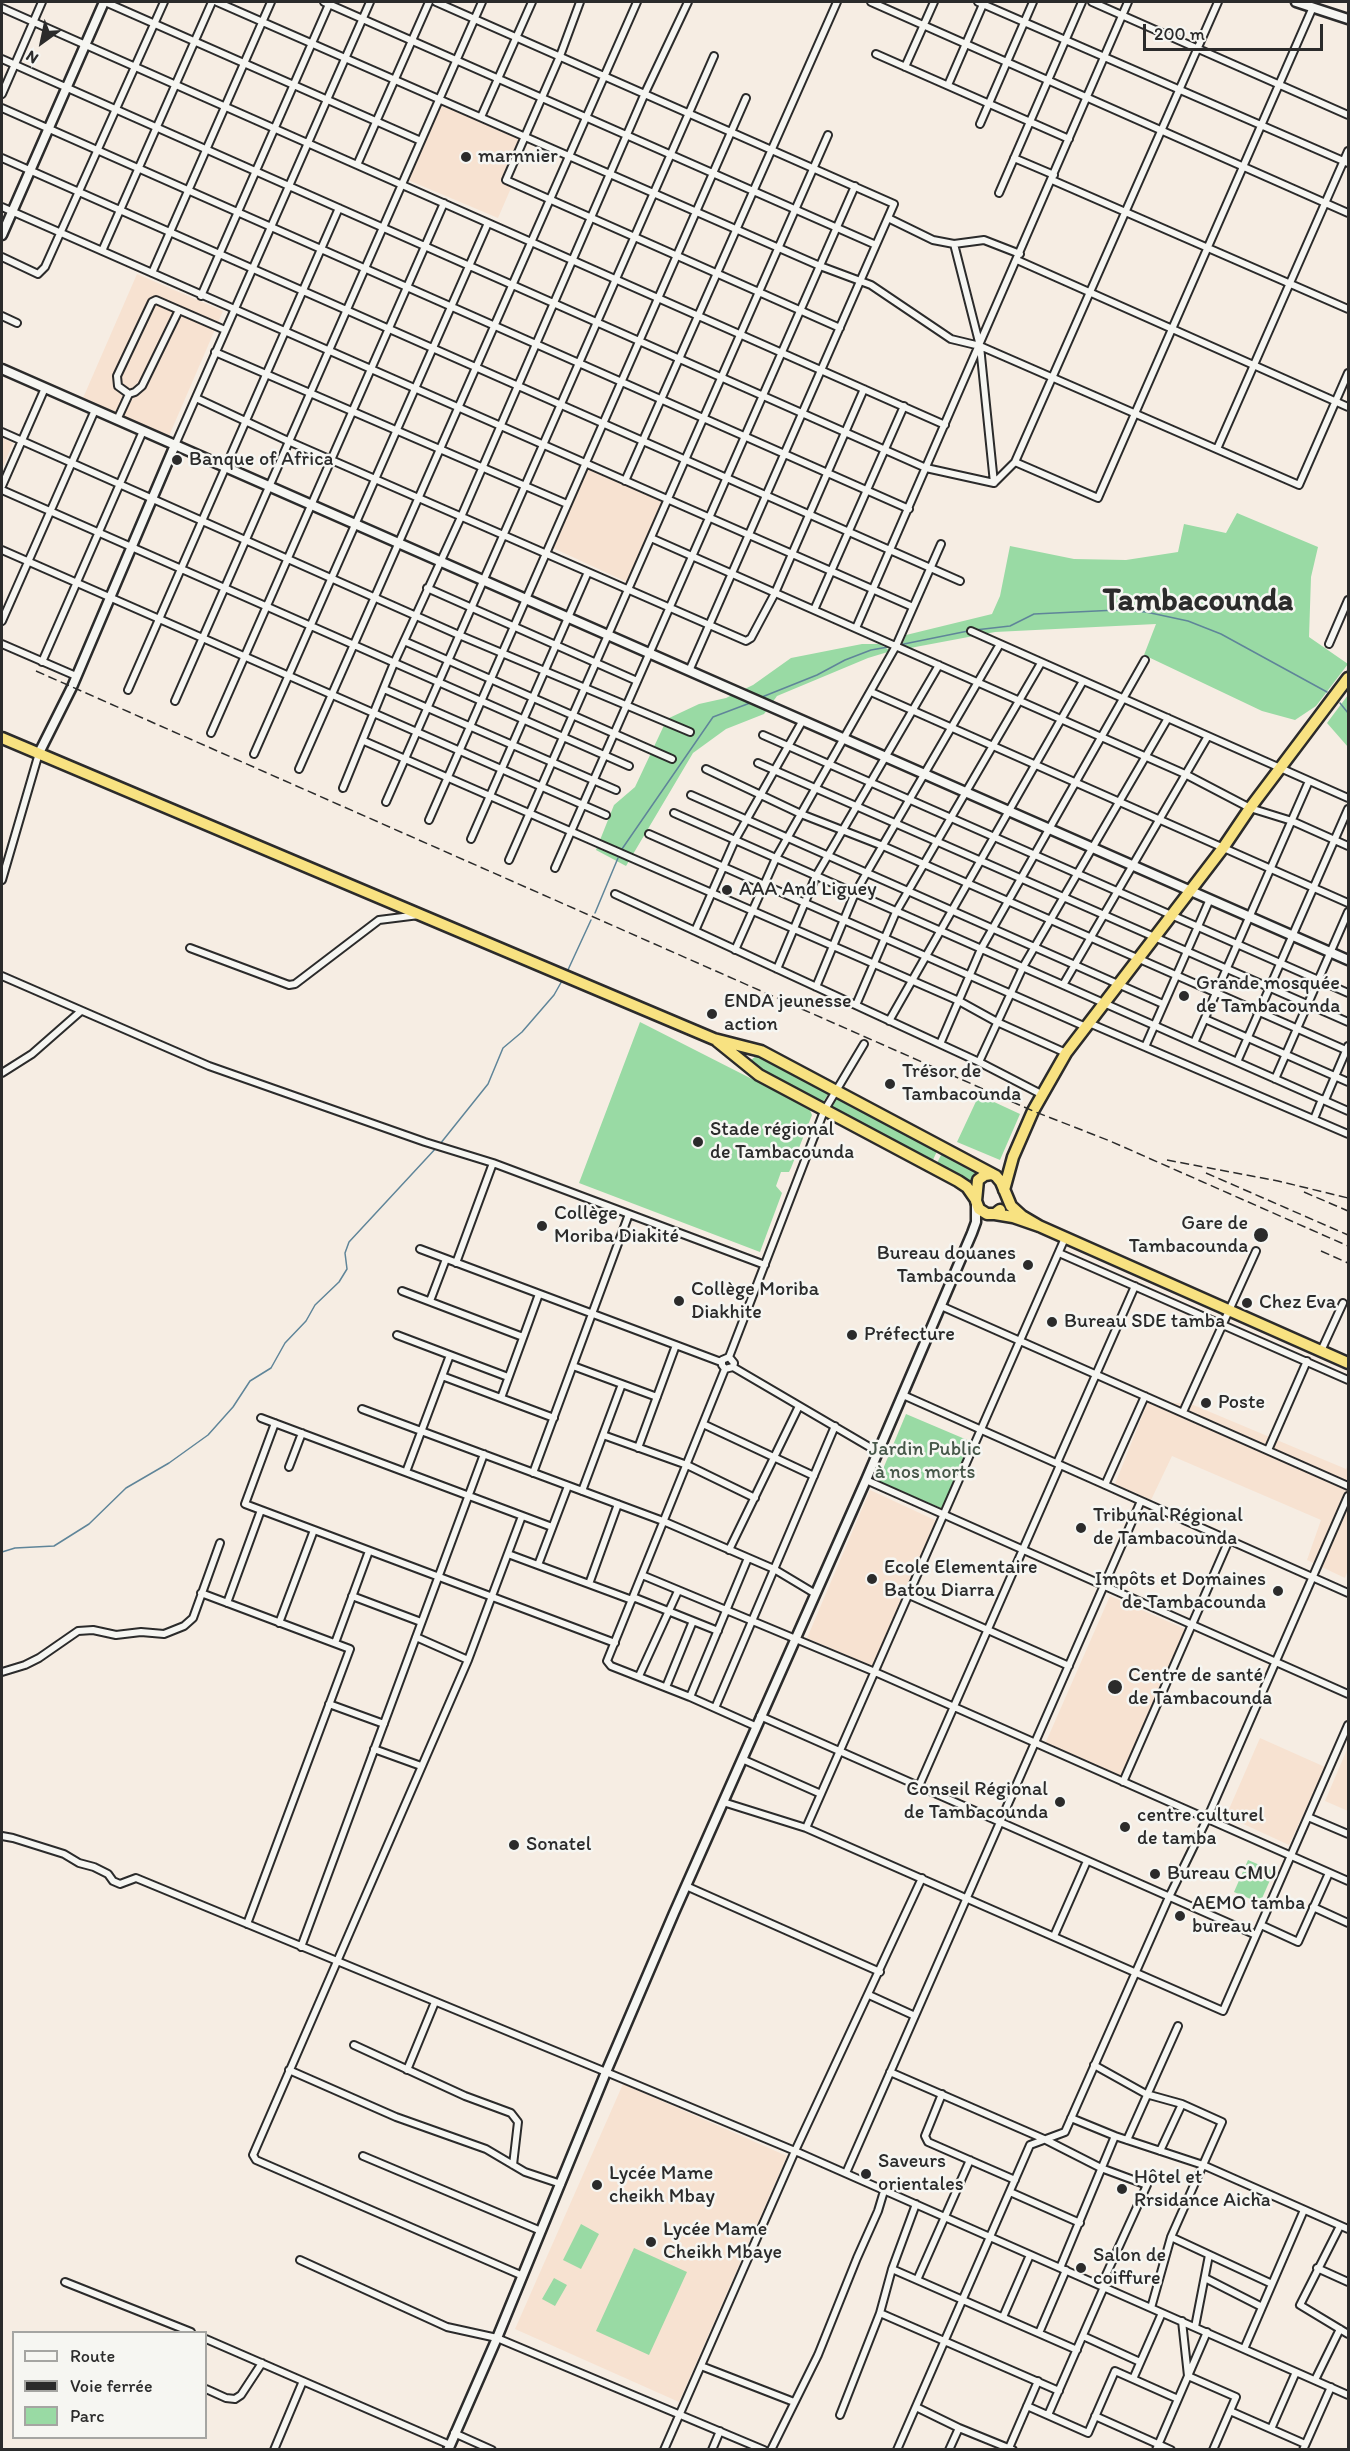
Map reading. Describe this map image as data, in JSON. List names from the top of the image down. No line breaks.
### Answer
{"districts":["Tambacounda"],"parks":["Jardin Public à nos morts"],"places":["marnnier","Banque of Africa","AAA And Liguey","Grande mosquée de Tambacounda","ENDA jeunesse action","Trésor de Tambacounda","Stade régional de Tambacounda","Collège Moriba Diakité","Gare de Tambacounda","Bureau douanes Tambacounda","Collège Moriba Diakhite","Chez Eva","Bureau SDE tamba","Préfecture","Poste","Tribunal Régional de Tambacounda","Ecole Elementaire Batou Diarra","Impôts et Domaines de Tambacounda","Centre de santé de Tambacounda","Conseil Régional de Tambacounda","centre culturel de tamba","Sonatel","Bureau CMU","AEMO tamba bureau","Saveurs orientales","Lycée Mame cheikh Mbay","Hôtel et Rrsidance Aicha","Lycée Mame Cheikh Mbaye","Salon de coiffure"],"legend":["Route","Voie ferrée","Parc"],"scale_bar":"200 m","north":"bottom left"}
